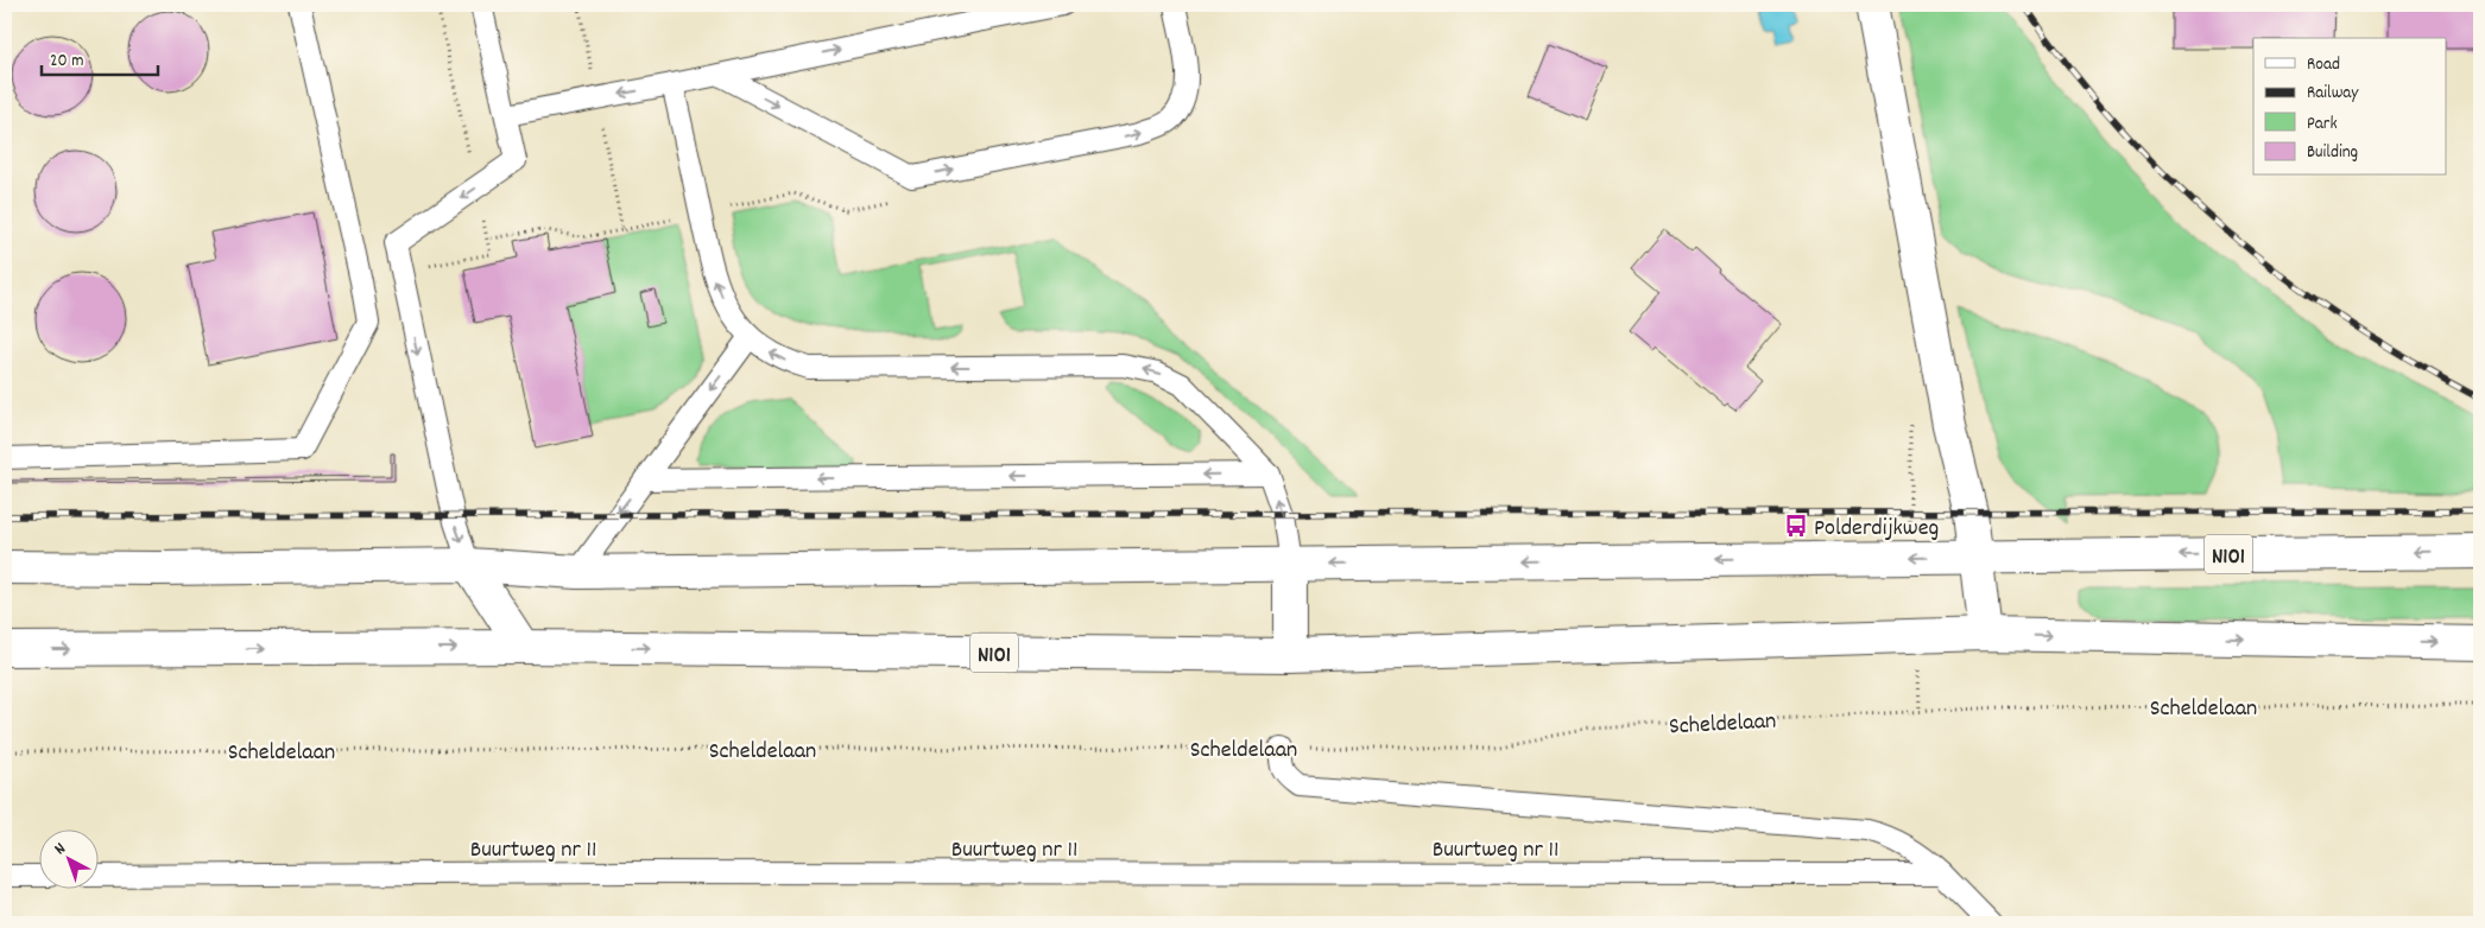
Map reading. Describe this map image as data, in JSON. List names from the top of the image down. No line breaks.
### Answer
{"streets":{"main road":["N101"],"lane":["Buurtweg nr 11"],"path":["Scheldelaan"]},"crossings":[["Scheldelaan","Buurtweg nr 11"]],"places":{"bus stop":["Polderdijkweg"]},"legend":["Road","Railway","Park","Building"],"scale_bar":"20 m","north":"top left"}
